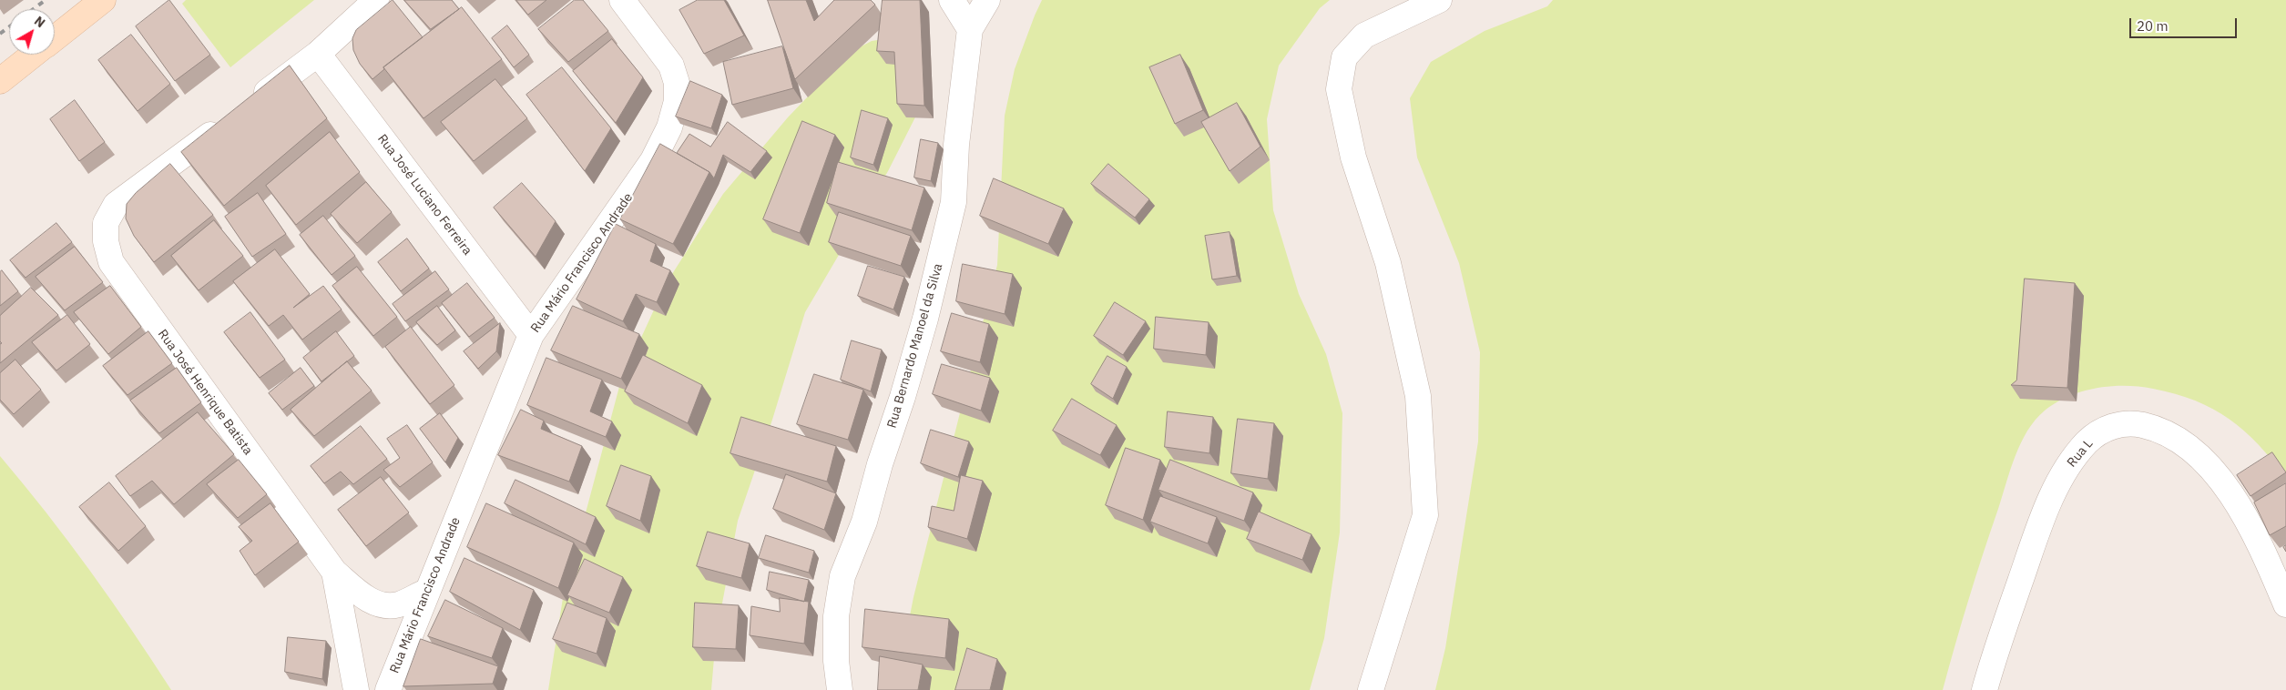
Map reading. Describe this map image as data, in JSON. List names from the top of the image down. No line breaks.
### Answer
{"streets":{"street":["Rua José Luciano Ferreira","Rua Mário Francisco Andrade","Rua Bernardo Manoel da Silva","Rua José Henrique Batista","Rua L"]},"crossings":[["Rua José Luciano Ferreira","Rua Mário Francisco Andrade"],["Rua José Luciano Ferreira","Rua José Henrique Batista"],["Rua Mário Francisco Andrade","Rua José Henrique Batista"]],"scale_bar":"20 m","north":"top right"}
